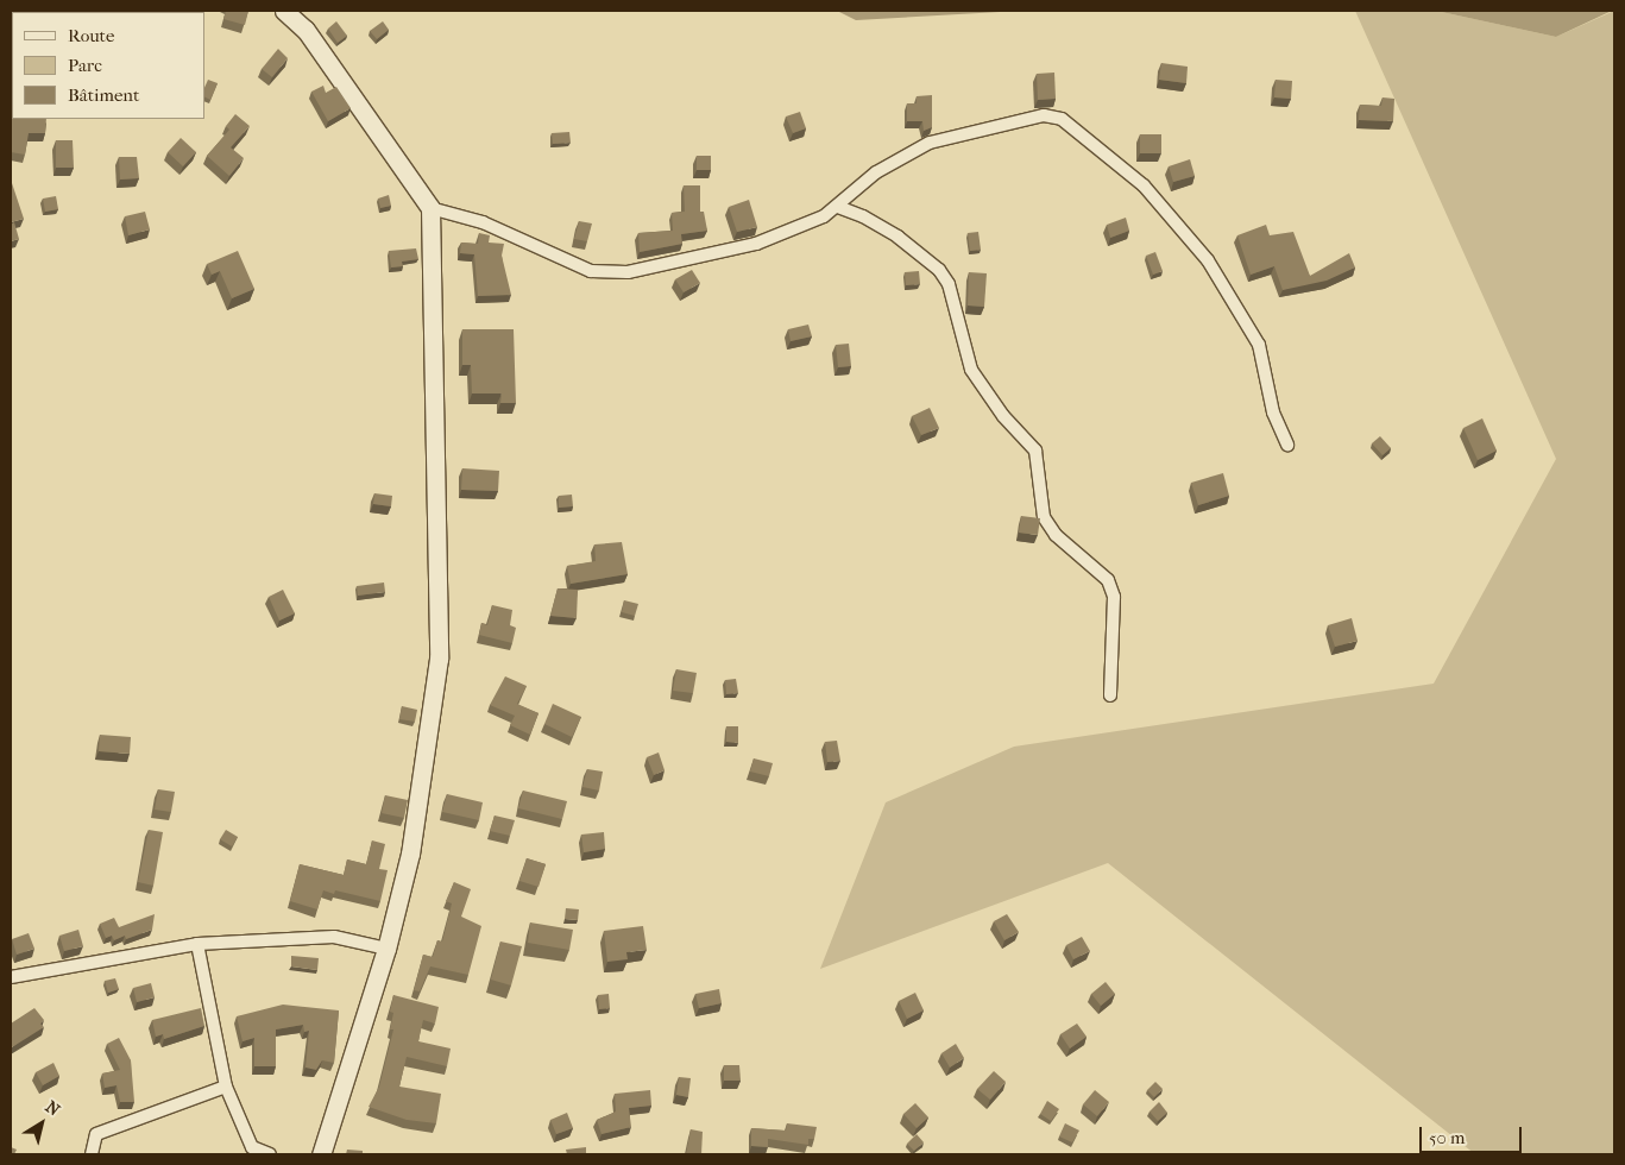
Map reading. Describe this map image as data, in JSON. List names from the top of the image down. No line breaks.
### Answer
{"legend":["Route","Parc","Bâtiment"],"scale_bar":"50 m","north":"top right"}
